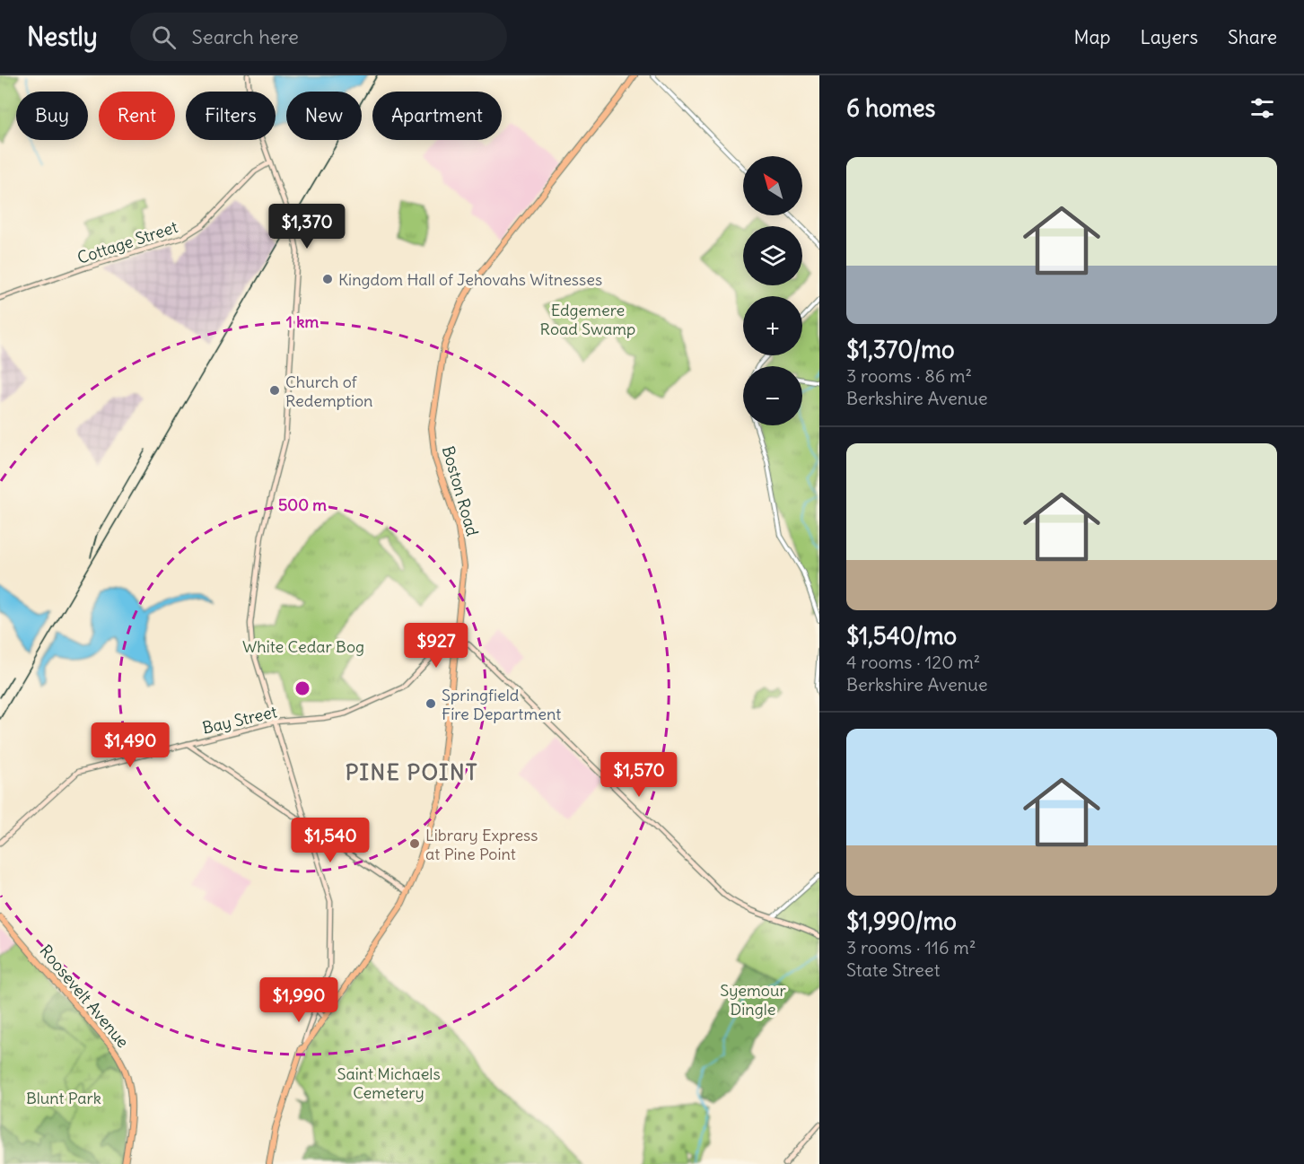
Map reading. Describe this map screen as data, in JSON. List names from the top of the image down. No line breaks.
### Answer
{"streets":{"main road":["Cottage Street","Boston Road","Bay Street","Roosevelt Avenue"]},"crossings":[["Boston Road","Bay Street"]],"districts":["PINE POINT"],"parks":["Edgemere Road Swamp","White Cedar Bog","Syemour Dingle","Saint Michaels Cemetery","Blunt Park"],"places":["Kingdom Hall of Jehovahs Witnesses","Church of Redemption","Springfield Fire Department","Library Express at Pine Point"],"north":"top left","page":{"header":"Nestly","search":"Search here","nav":["Map","Layers","Share"],"heading":"6 homes","chip":["Buy","Rent","Filters","New","Apartment"],"list":[{"name":"$1,370/mo","note":"3 rooms · 86 m² · Berkshire Avenue"},{"name":"$1,540/mo","note":"4 rooms · 120 m² · Berkshire Avenue"},{"name":"$1,990/mo","note":"3 rooms · 116 m² · State Street"}],"map_buttons":["+","−"],"price":["$1,370","$927","$1,490","$1,570","$1,540","$1,990"]},"rings":["1 km","500 m"]}
